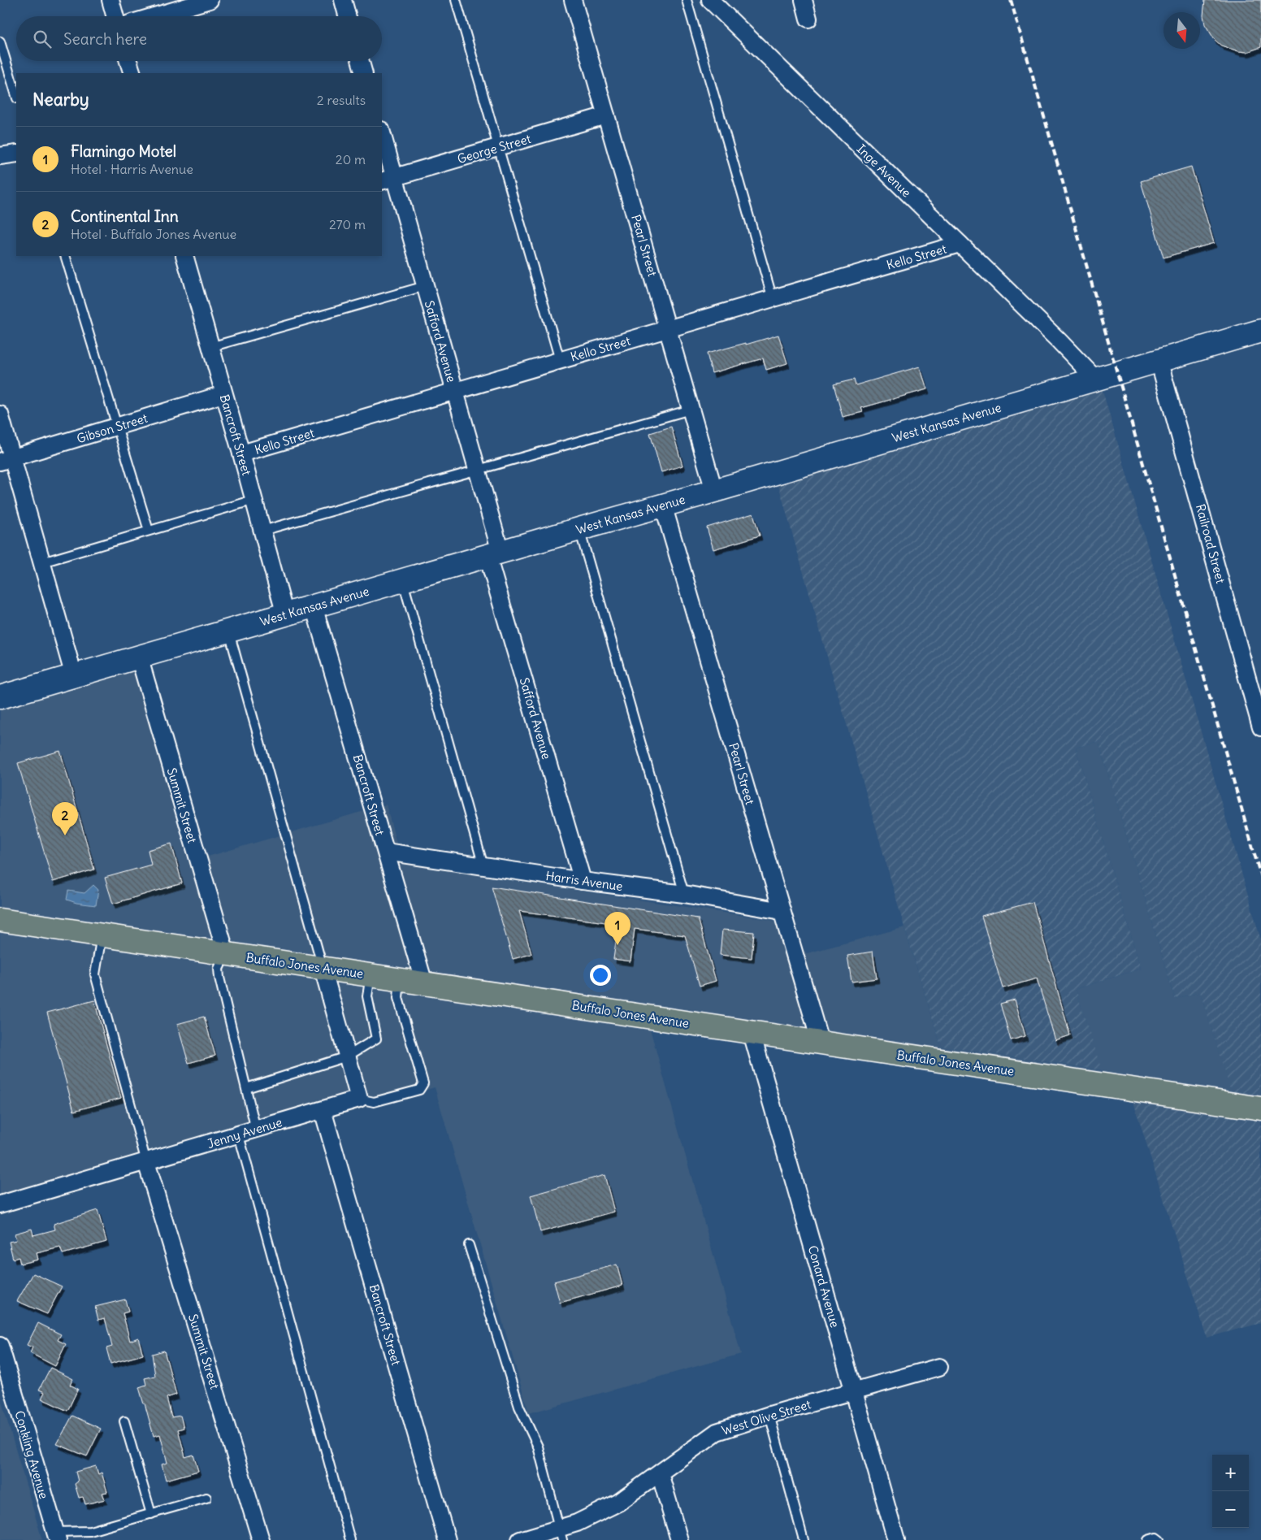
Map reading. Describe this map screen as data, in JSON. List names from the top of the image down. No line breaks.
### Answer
{"streets":{"main road":["Buffalo Jones Avenue"],"street":["George Street","Inge Avenue","Pearl Street","Kello Street","Safford Avenue","West Kansas Avenue","Gibson Street","Bancroft Street","Railroad Street","Summit Street","Harris Avenue","Jenny Avenue","Conard Avenue","West Olive Street","Conkling Avenue"]},"crossings":[["George Street","Pearl Street"],["George Street","Safford Avenue"],["Inge Avenue","Kello Street"],["Inge Avenue","West Kansas Avenue"],["Pearl Street","Kello Street"],["Pearl Street","West Kansas Avenue"],["Pearl Street","Harris Avenue"],["Pearl Street","Buffalo Jones Avenue"],["Kello Street","Safford Avenue"],["Kello Street","Bancroft Street"],["Safford Avenue","West Kansas Avenue"],["Safford Avenue","Harris Avenue"],["West Kansas Avenue","Bancroft Street"],["West Kansas Avenue","Railroad Street"],["West Kansas Avenue","Summit Street"],["Gibson Street","Bancroft Street"],["Bancroft Street","Harris Avenue"],["Bancroft Street","Buffalo Jones Avenue"],["Bancroft Street","Jenny Avenue"],["Summit Street","Buffalo Jones Avenue"],["Summit Street","Jenny Avenue"],["Buffalo Jones Avenue","Conard Avenue"],["Conard Avenue","West Olive Street"]],"north":"bottom","page":{"search":"Search here","heading":["Nearby","2 results"],"list":[{"mark":"1","name":"Flamingo Motel","note":"Hotel · Harris Avenue","value":"20 m"},{"mark":"2","name":"Continental Inn","note":"Hotel · Buffalo Jones Avenue","value":"270 m"}],"pins":["2","1"],"map_buttons":["+","−"]}}
